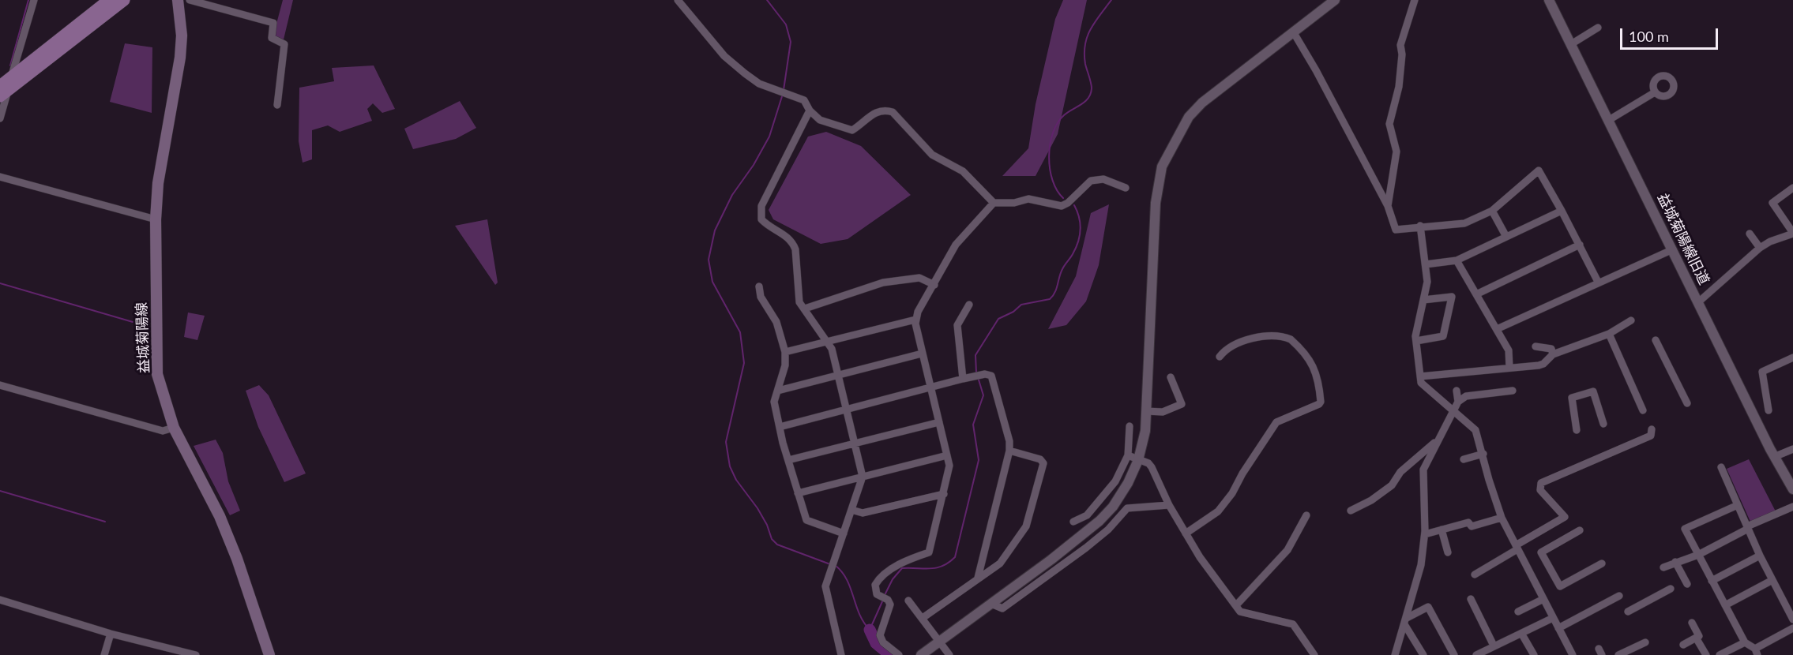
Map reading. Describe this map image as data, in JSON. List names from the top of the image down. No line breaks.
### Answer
{"streets":{"main road":["益城菊陽線"],"street":["益城菊陽線旧道"]},"scale_bar":"100 m"}
